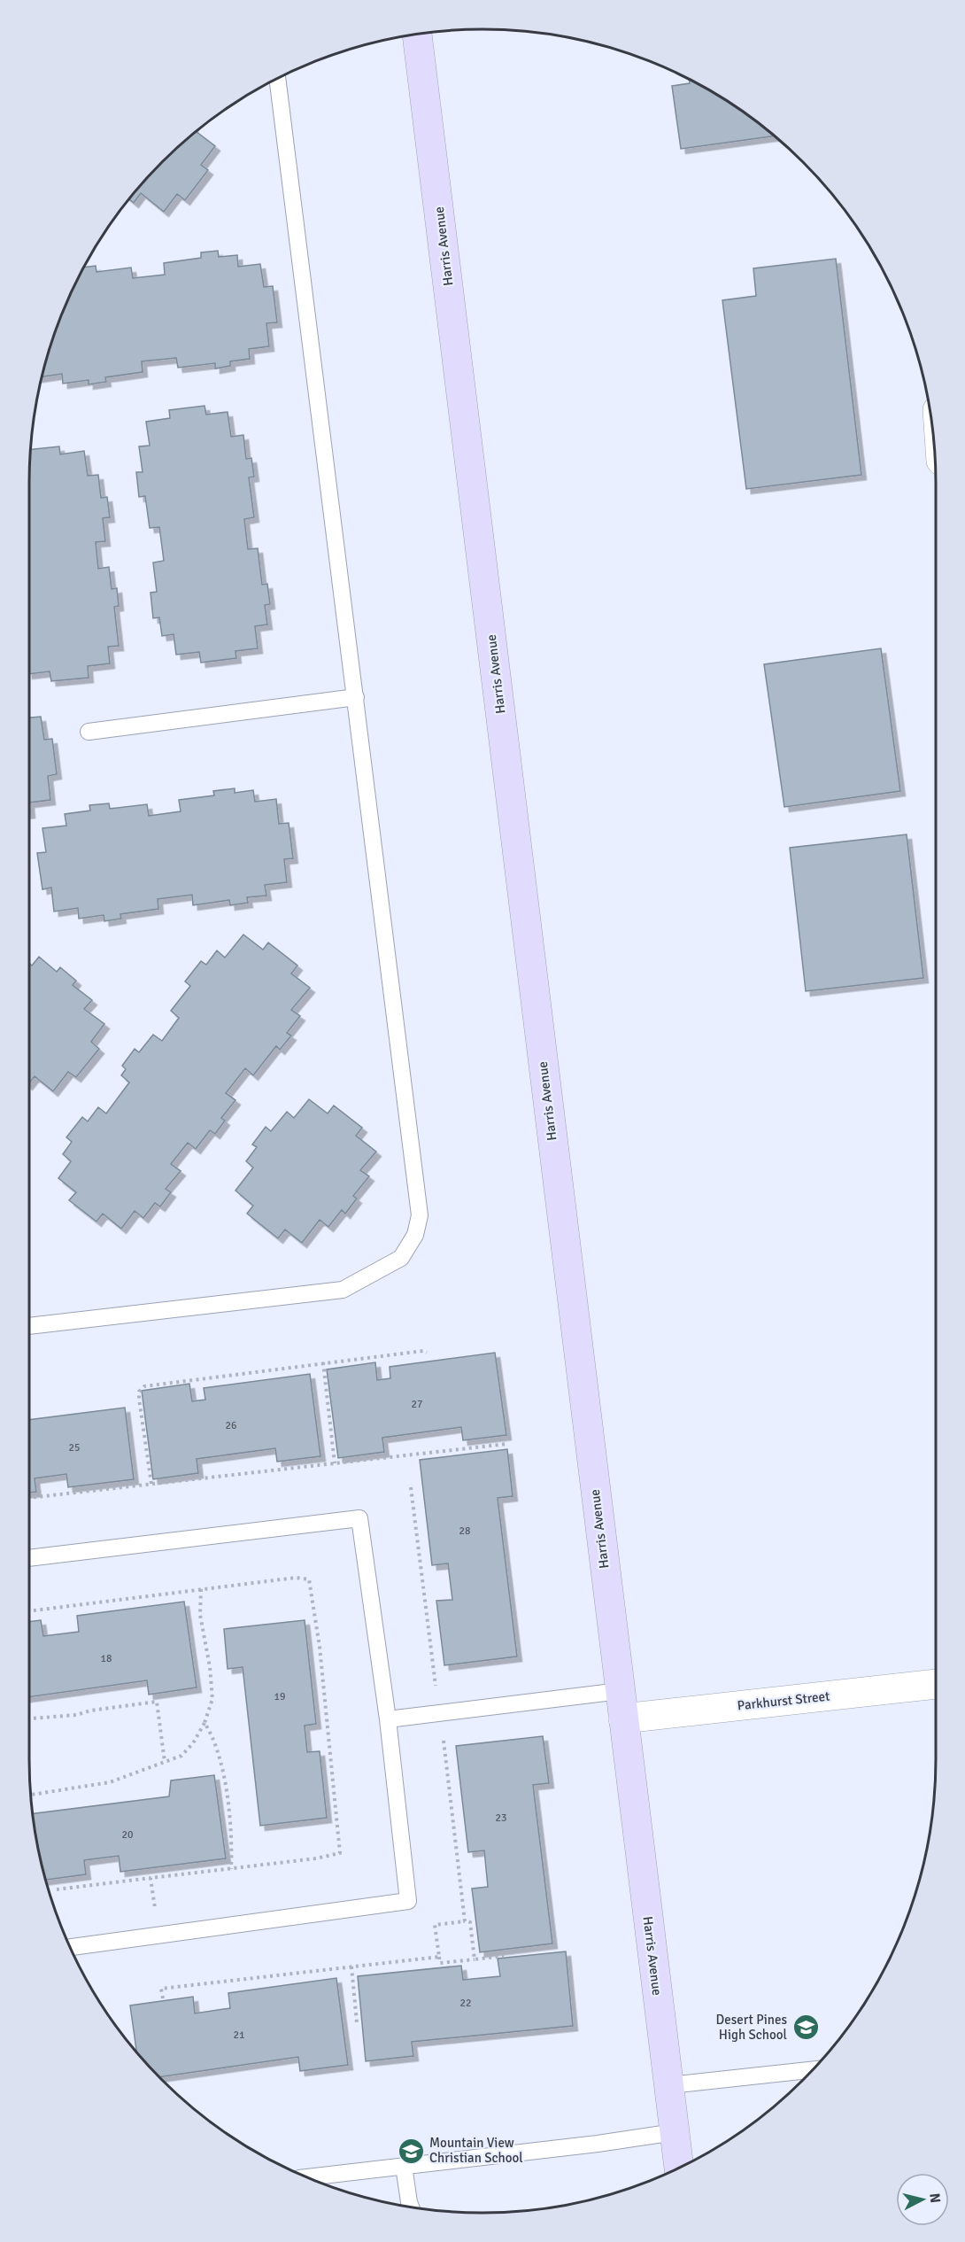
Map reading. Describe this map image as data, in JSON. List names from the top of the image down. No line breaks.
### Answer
{"streets":{"street":["Harris Avenue","Parkhurst Street"]},"crossings":[["Harris Avenue","Parkhurst Street"]],"places":{"school or university":["Desert Pines High School","Mountain View Christian School"]},"house_numbers":["27","26","25","28","18","19","23","20","22","21"],"north":"right"}
